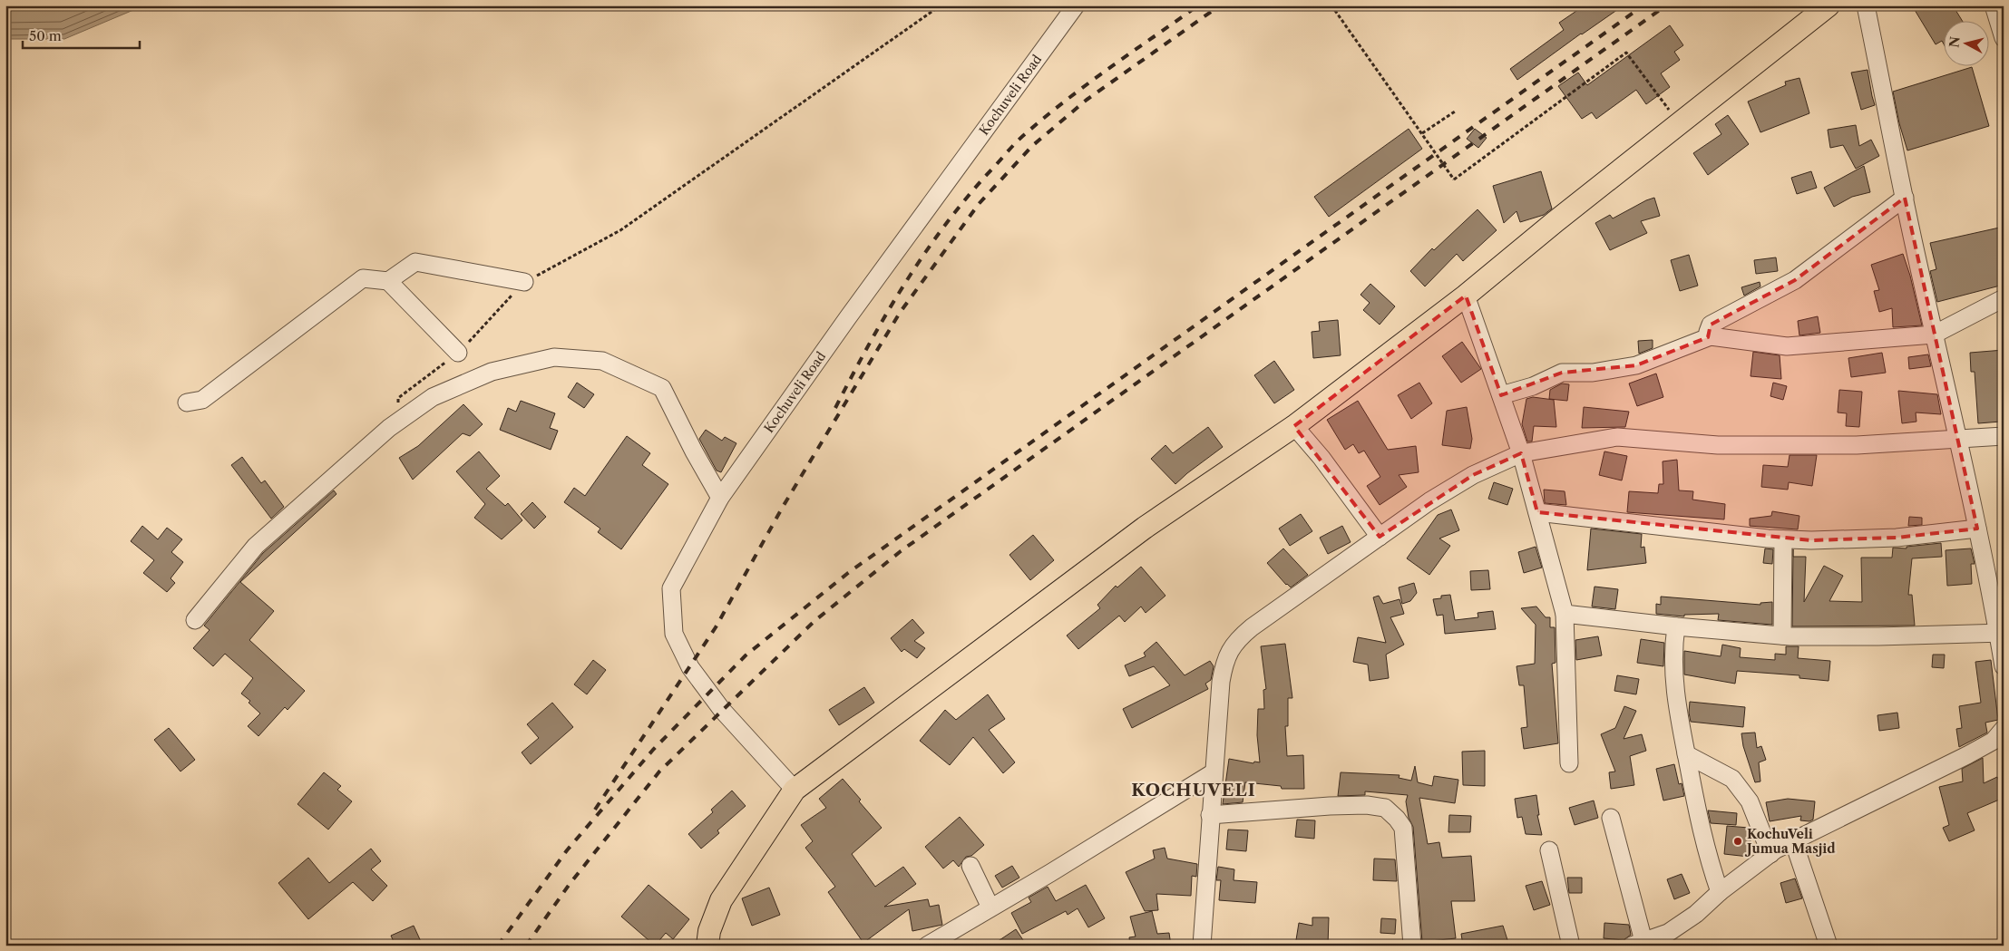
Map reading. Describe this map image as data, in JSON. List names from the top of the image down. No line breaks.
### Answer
{"streets":{"street":["Kochuveli Road"]},"districts":["KOCHUVELI"],"places":["KochuVeli Jumua Masjid"],"scale_bar":"50 m","north":"left"}
